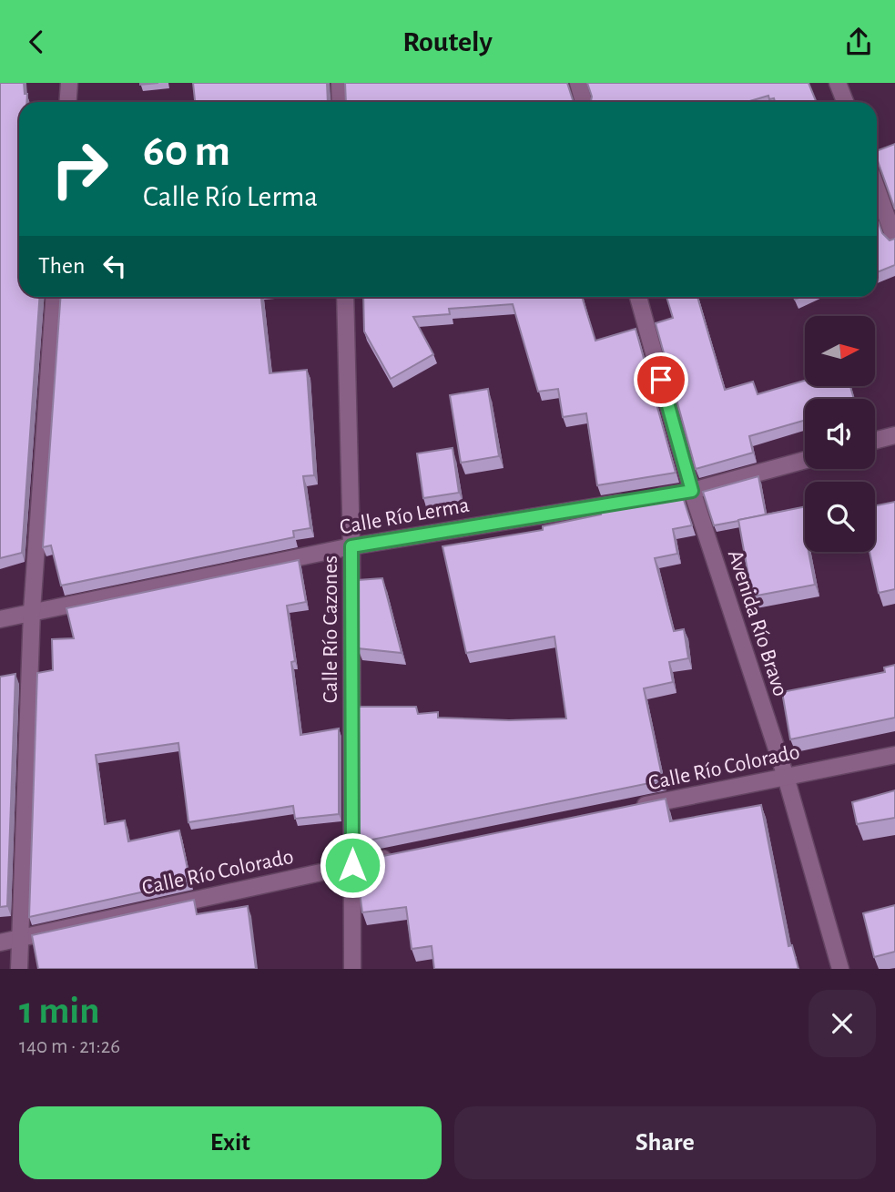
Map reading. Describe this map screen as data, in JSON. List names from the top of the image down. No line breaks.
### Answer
{"streets":{"street":["Calle Río Lerma","Avenida Río Bravo","Calle Río Cazones","Calle Río Colorado"]},"crossings":[["Calle Río Lerma","Avenida Río Bravo"],["Calle Río Lerma","Calle Río Cazones"],["Avenida Río Bravo","Calle Río Colorado"],["Calle Río Cazones","Calle Río Colorado"]],"north":"right","page":{"header":"Routely","turn":["60 m","Calle Río Lerma"],"then":"Then","heading":["1 min","140 m · 21:26"],"buttons":["Exit","Share"]}}
